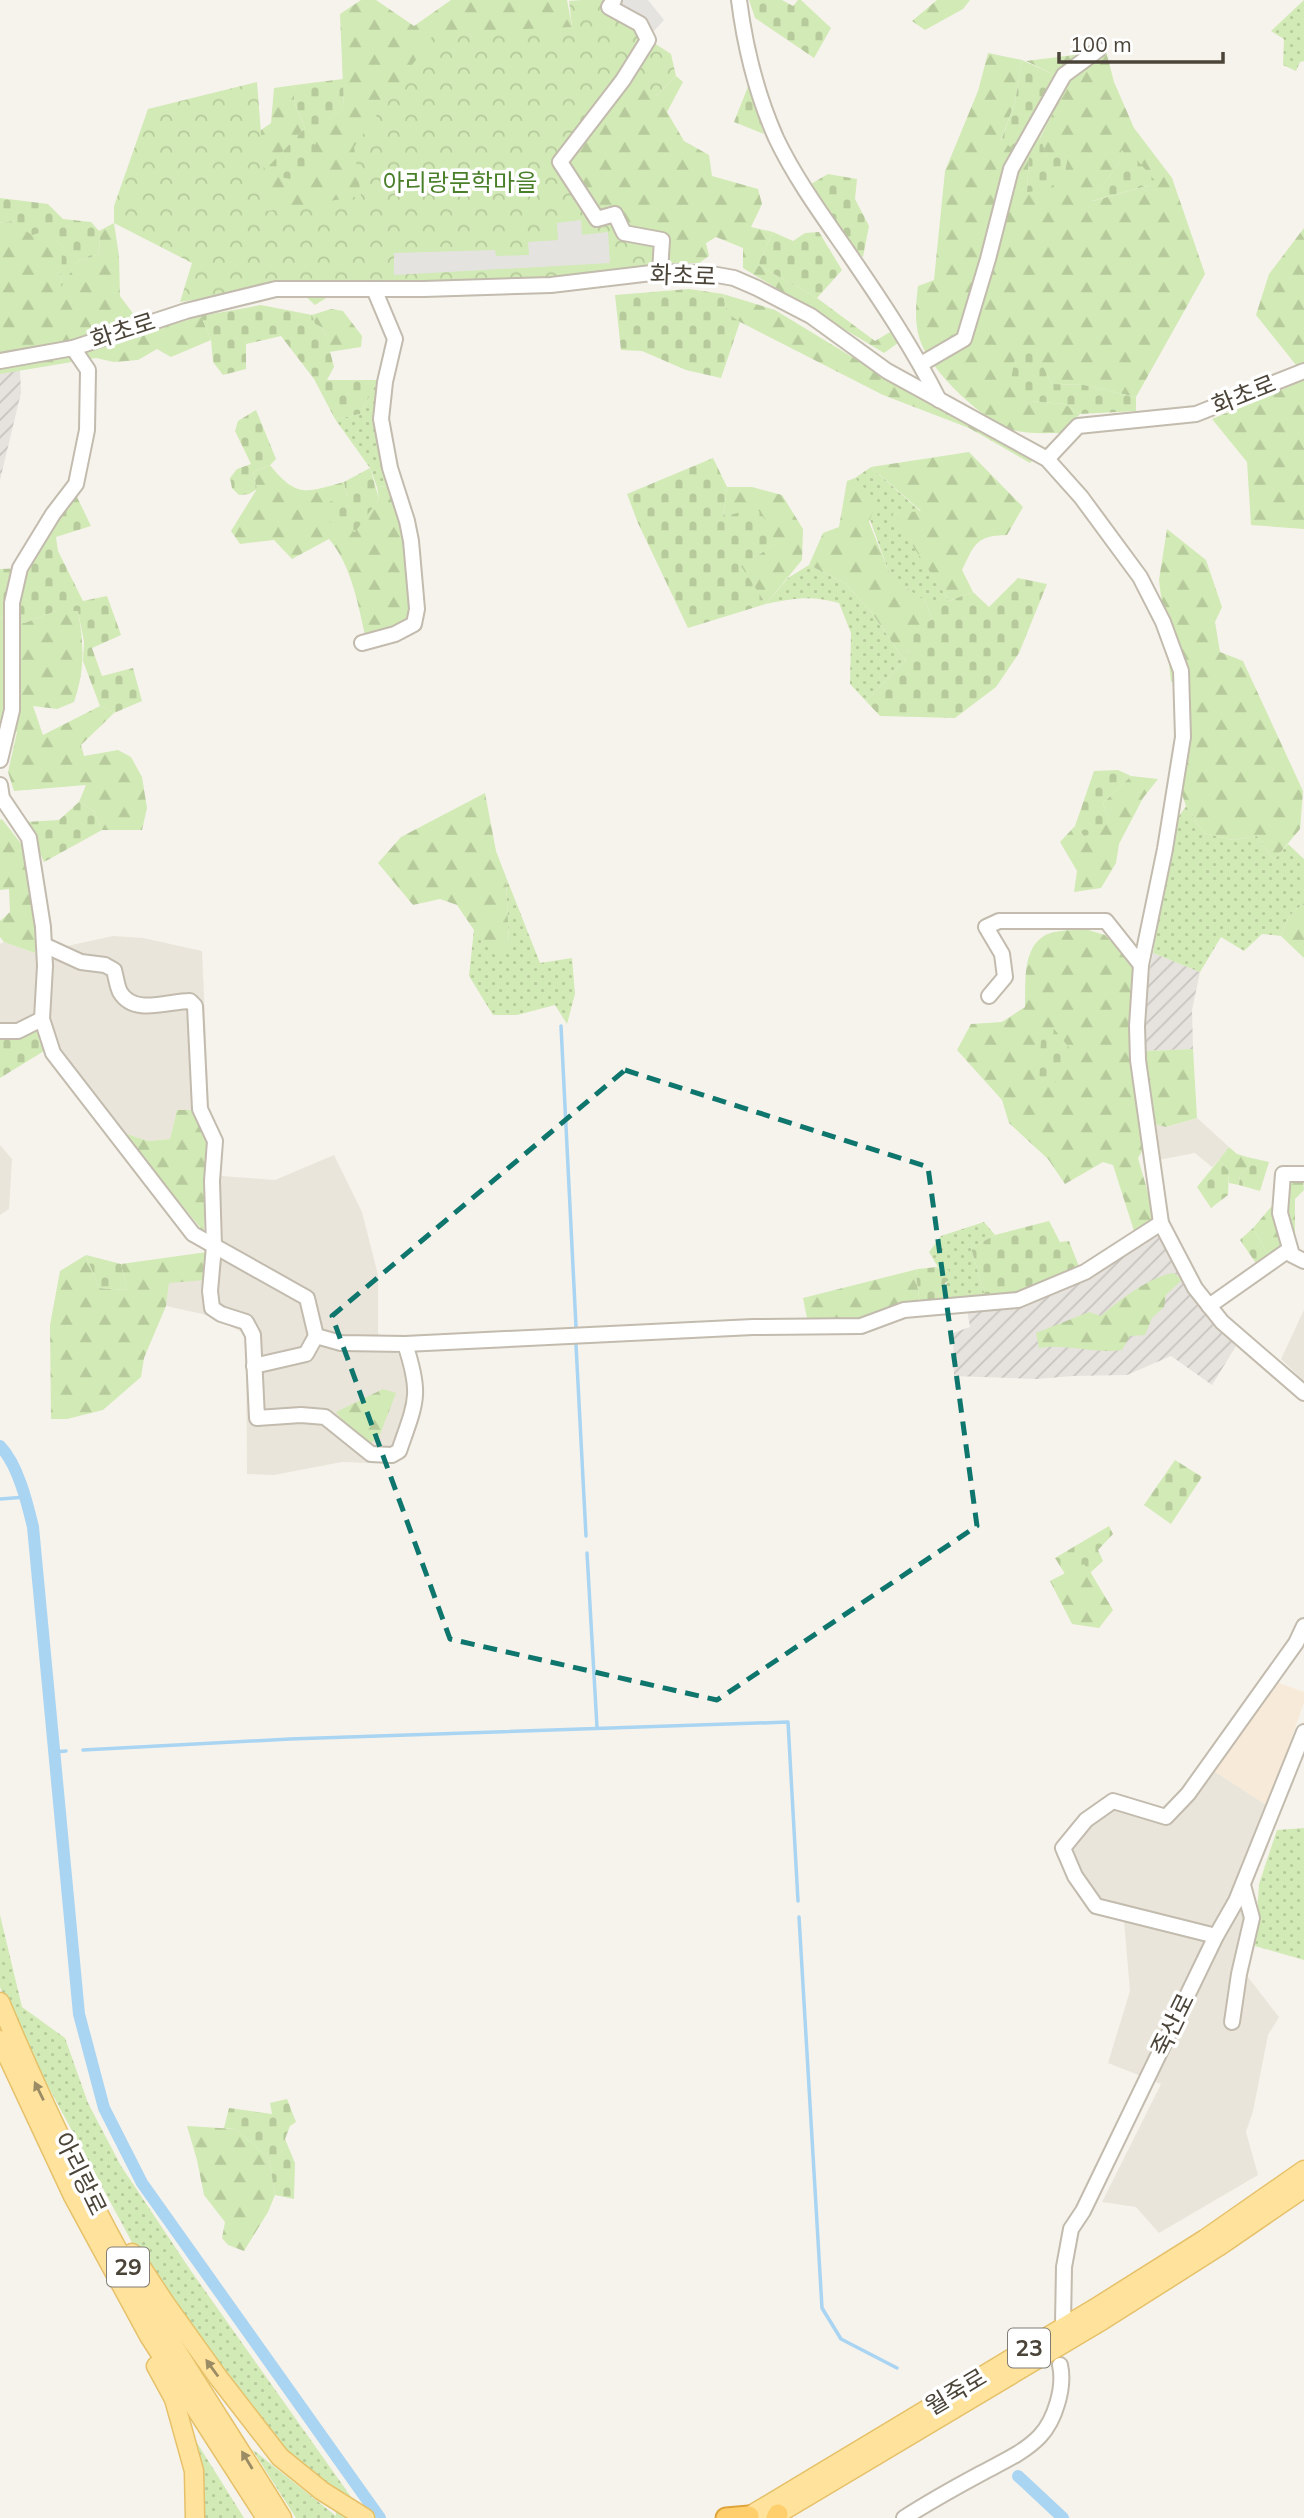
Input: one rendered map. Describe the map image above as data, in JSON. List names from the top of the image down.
{
  "streets": {
    "highway": ["23"],
    "main road": ["아리랑로", "29", "월죽로"],
    "street": ["화초로", "죽산로"]
  },
  "crossings": [
    ["23", "월죽로"]
  ],
  "parks": ["아리랑문학마을"],
  "scale_bar": "100 m"
}
